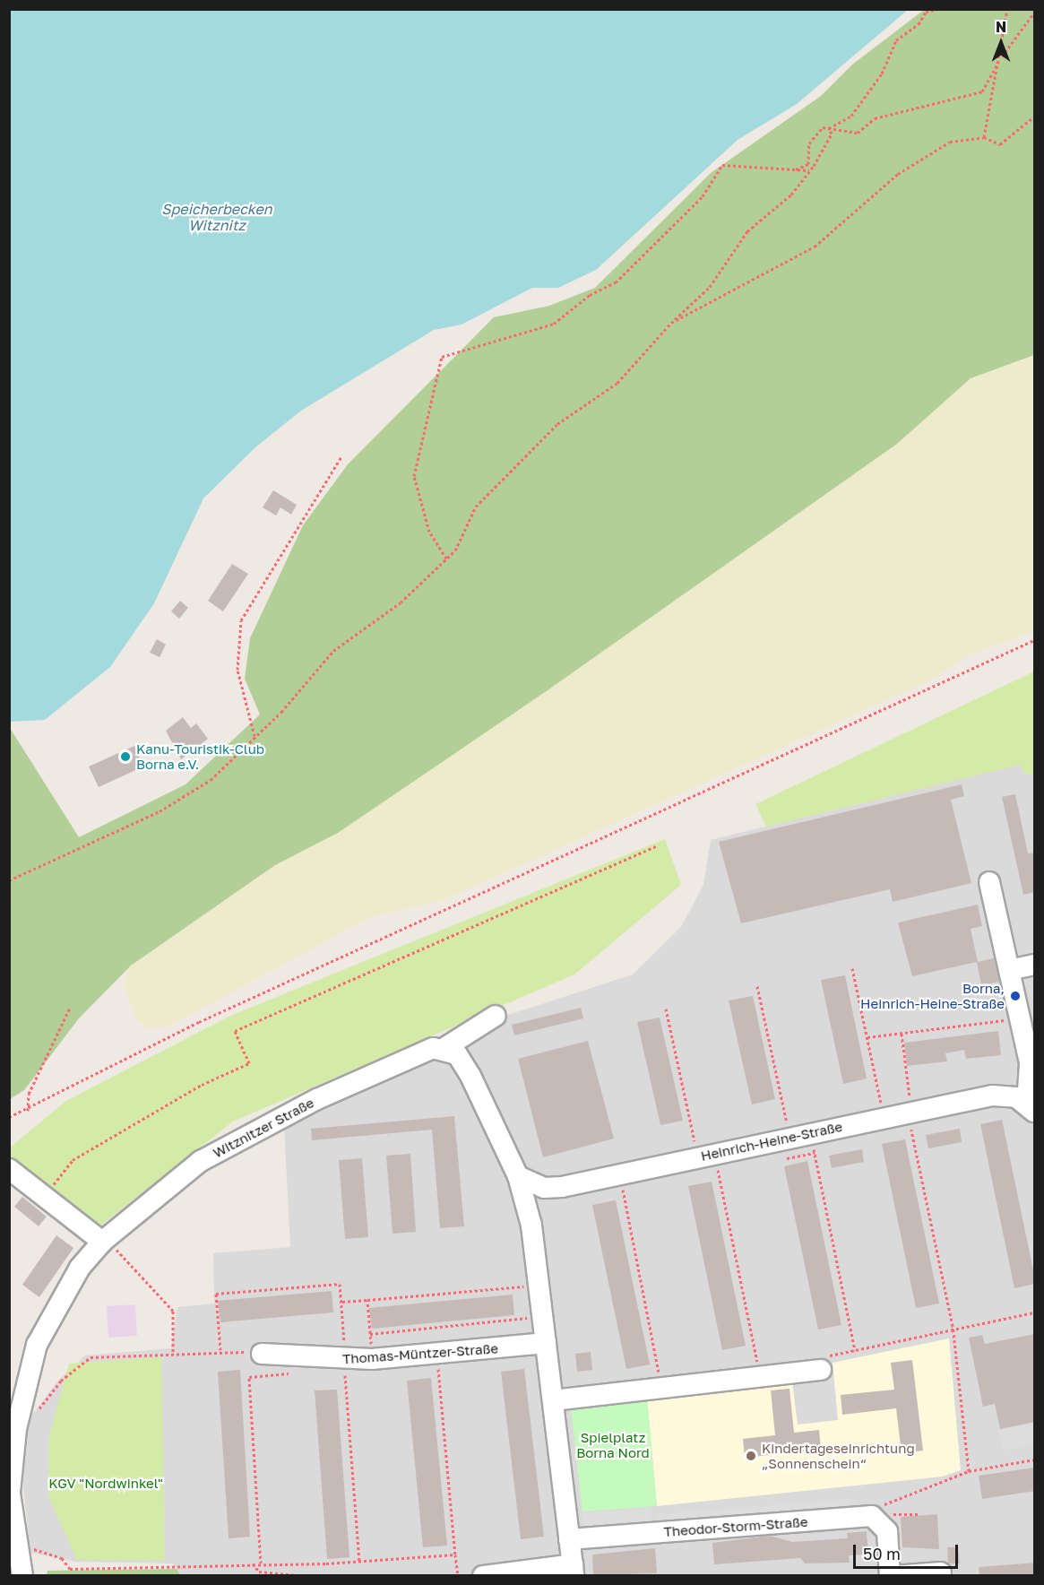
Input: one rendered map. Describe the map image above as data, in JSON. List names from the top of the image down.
{
  "streets": {
    "street": [
      "Witznitzer Straße",
      "Heinrich-Heine-Straße",
      "Thomas-Müntzer-Straße",
      "Theodor-Storm-Straße"
    ]
  },
  "water": ["Speicherbecken Witznitz"],
  "parks": ["Spielplatz Borna Nord", "KGV \"Nordwinkel\""],
  "places": ["Kanu-Touristik-Club Borna e.V.", "Borna, Heinrich-Heine-Straße", "Kindertageseinrichtung „Sonnenschein“"],
  "scale_bar": "50 m",
  "north": "top"
}
